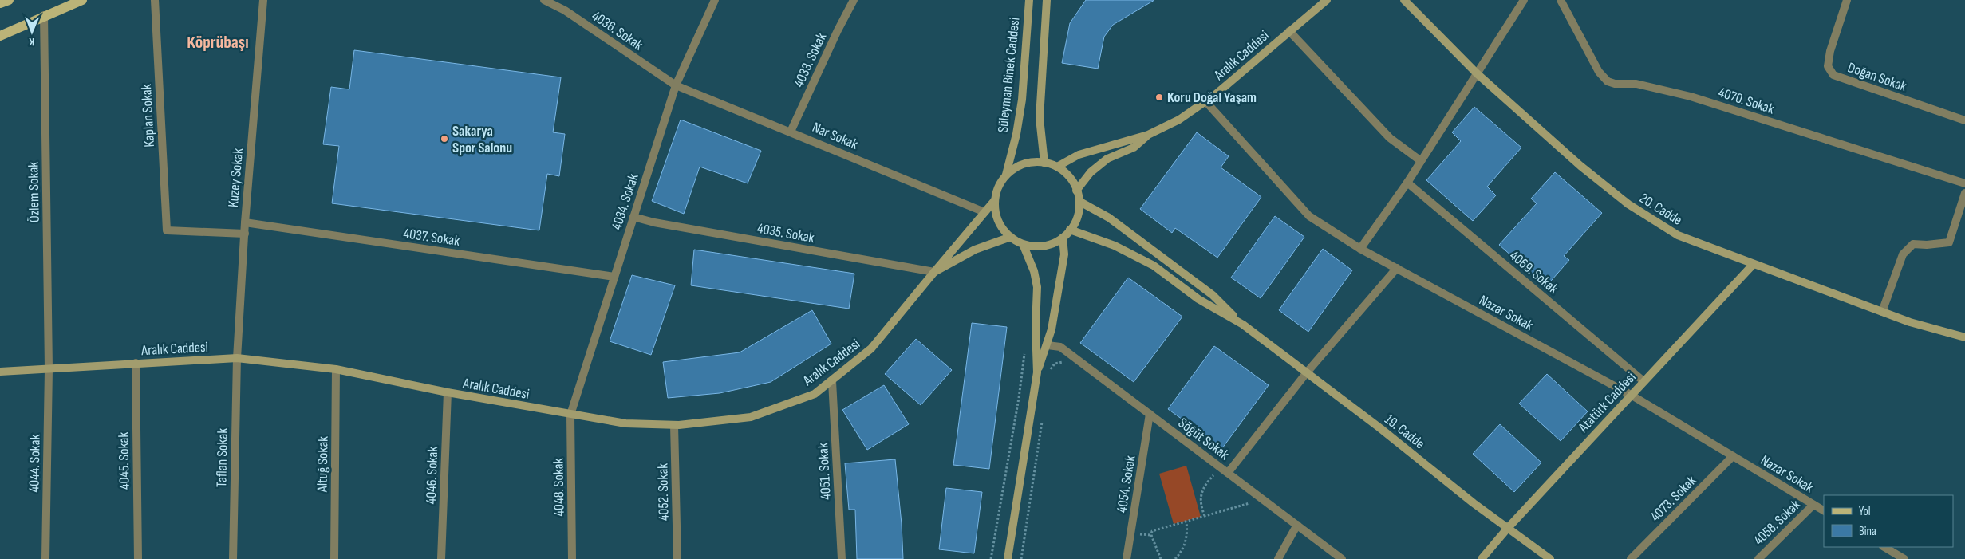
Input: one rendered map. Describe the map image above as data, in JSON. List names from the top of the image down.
{
  "streets": {
    "street": [
      "4036. Sokak",
      "Aralık Caddesi",
      "4033. Sokak",
      "Süleyman Binek Caddesi",
      "Doğan Sokak",
      "4070. Sokak",
      "Kaplan Sokak",
      "Nar Sokak",
      "Kuzey Sokak",
      "Özlem Sokak",
      "4034. Sokak",
      "20. Cadde",
      "4035. Sokak",
      "4037. Sokak",
      "4069. Sokak",
      "Nazar Sokak",
      "Atatürk Caddesi",
      "19. Cadde",
      "Söğüt Sokak",
      "Taflan Sokak",
      "4045. Sokak",
      "4044. Sokak",
      "Altuğ Sokak",
      "4051. Sokak",
      "4046. Sokak",
      "4054. Sokak",
      "4048. Sokak",
      "4052. Sokak",
      "4073. Sokak",
      "4058. Sokak"
    ]
  },
  "crossings": [
    ["4036. Sokak", "Nar Sokak"],
    ["4036. Sokak", "4034. Sokak"],
    ["Aralık Caddesi", "Süleyman Binek Caddesi"],
    ["Aralık Caddesi", "Nar Sokak"],
    ["Aralık Caddesi", "Kuzey Sokak"],
    ["Aralık Caddesi", "Özlem Sokak"],
    ["Aralık Caddesi", "4034. Sokak"],
    ["Aralık Caddesi", "4035. Sokak"],
    ["Aralık Caddesi", "Nazar Sokak"],
    ["Aralık Caddesi", "Taflan Sokak"],
    ["Aralık Caddesi", "4045. Sokak"],
    ["Aralık Caddesi", "4044. Sokak"],
    ["Aralık Caddesi", "Altuğ Sokak"],
    ["Aralık Caddesi", "4051. Sokak"],
    ["Aralık Caddesi", "4046. Sokak"],
    ["Aralık Caddesi", "4048. Sokak"],
    ["Aralık Caddesi", "4052. Sokak"],
    ["4033. Sokak", "Nar Sokak"],
    ["Kaplan Sokak", "Kuzey Sokak"],
    ["Nar Sokak", "4034. Sokak"],
    ["Kuzey Sokak", "4037. Sokak"],
    ["Kuzey Sokak", "Taflan Sokak"],
    ["Özlem Sokak", "4044. Sokak"],
    ["4034. Sokak", "4035. Sokak"],
    ["4034. Sokak", "4037. Sokak"],
    ["4034. Sokak", "4048. Sokak"],
    ["20. Cadde", "Atatürk Caddesi"],
    ["4069. Sokak", "Atatürk Caddesi"],
    ["Nazar Sokak", "Atatürk Caddesi"],
    ["Nazar Sokak", "4073. Sokak"],
    ["Nazar Sokak", "4058. Sokak"],
    ["Atatürk Caddesi", "19. Cadde"],
    ["Söğüt Sokak", "4054. Sokak"]
  ],
  "districts": ["Köprübaşı"],
  "places": ["Koru Doğal Yaşam", "Sakarya Spor Salonu"],
  "legend": ["Yol", "Bina"],
  "north": "bottom"
}
